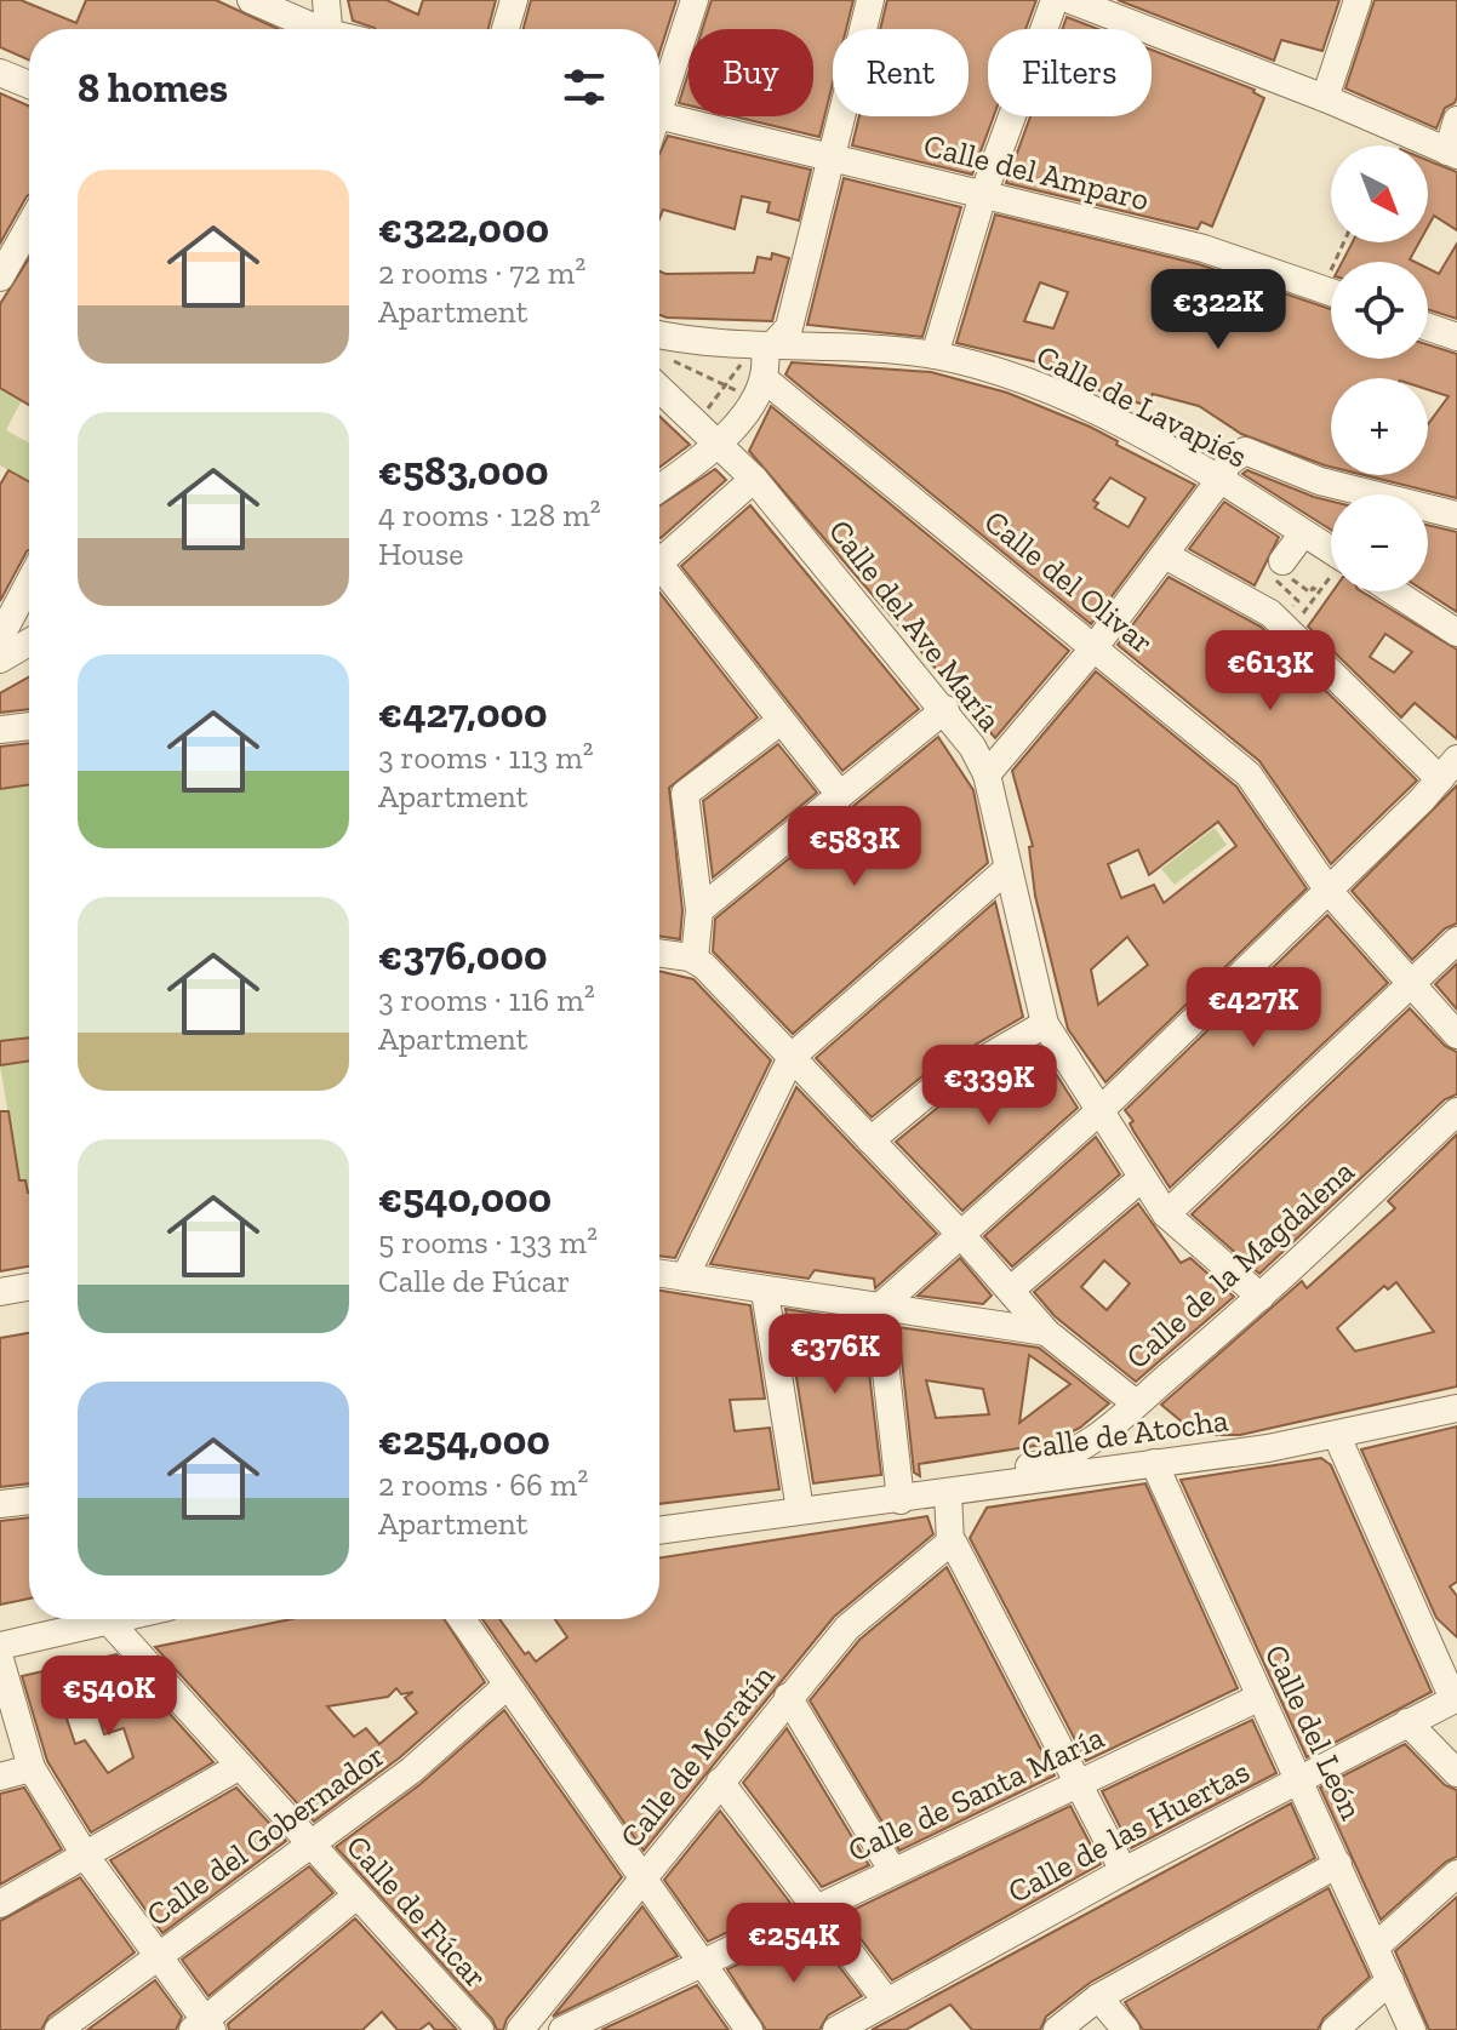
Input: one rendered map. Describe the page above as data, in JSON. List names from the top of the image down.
{
  "streets": {
    "street": [
      "Calle del Amparo",
      "Calle de Lavapiés",
      "Calle del Olivar",
      "Calle del Ave María",
      "Calle de la Magdalena",
      "Calle de Atocha",
      "Calle del León",
      "Calle de Moratín",
      "Calle de Santa María",
      "Calle de las Huertas",
      "Calle del Gobernador",
      "Calle de Fúcar"
    ]
  },
  "crossings": [
    ["Calle del Ave María", "Calle de la Magdalena"],
    ["Calle de la Magdalena", "Calle de Atocha"],
    ["Calle de Atocha", "Calle del León"],
    ["Calle del León", "Calle de Santa María"],
    ["Calle del León", "Calle de las Huertas"],
    ["Calle del Gobernador", "Calle de Fúcar"]
  ],
  "north": "bottom right",
  "page": {
    "chip": ["Buy", "Rent", "Filters"],
    "heading": "8 homes",
    "map_buttons": ["+", "−"],
    "list": [
      {
        "name": "€322,000",
        "note": "2 rooms · 72 m² · Apartment"
      },
      {
        "name": "€583,000",
        "note": "4 rooms · 128 m² · House"
      },
      {
        "name": "€427,000",
        "note": "3 rooms · 113 m² · Apartment"
      },
      {
        "name": "€376,000",
        "note": "3 rooms · 116 m² · Apartment"
      },
      {
        "name": "€540,000",
        "note": "5 rooms · 133 m² · Calle de Fúcar"
      },
      {
        "name": "€254,000",
        "note": "2 rooms · 66 m² · Apartment"
      }
    ],
    "price": [
      "€322K",
      "€613K",
      "€583K",
      "€427K",
      "€339K",
      "€376K",
      "€540K",
      "€254K"
    ]
  }
}
